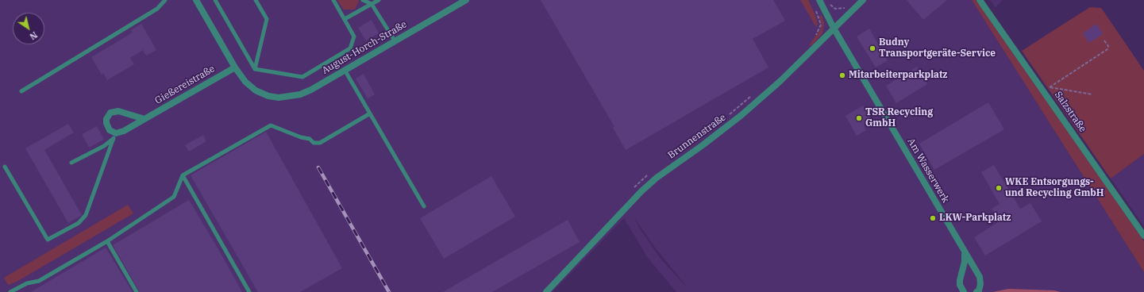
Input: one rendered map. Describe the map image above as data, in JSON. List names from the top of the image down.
{
  "streets": {
    "street": [
      "August-Horch-Straße",
      "Gießereistraße",
      "Salzstraße",
      "Brunnenstraße",
      "Am Wasserwerk"
    ]
  },
  "crossings": [
    ["August-Horch-Straße", "Gießereistraße"],
    ["Brunnenstraße", "Am Wasserwerk"]
  ],
  "places": [
    "Budny Transportgeräte-Service",
    "Mitarbeiterparkplatz",
    "TSR Recycling GmbH",
    "WKE Entsorgungs- und Recycling GmbH",
    "LKW-Parkplatz"
  ],
  "north": "bottom right"
}
